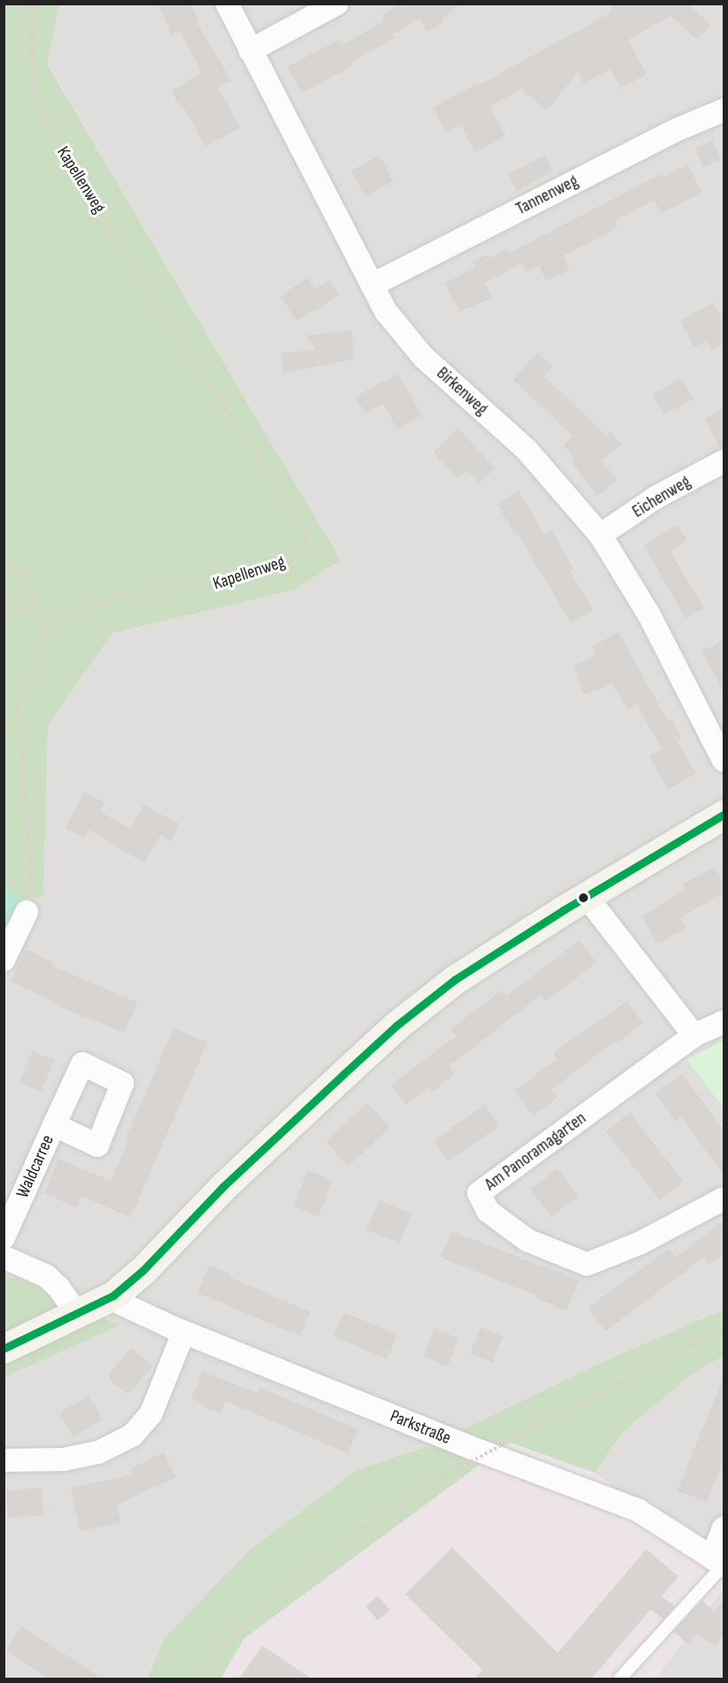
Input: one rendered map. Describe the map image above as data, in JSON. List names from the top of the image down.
{
  "streets": {
    "street": [
      "Tannenweg",
      "Birkenweg",
      "Eichenweg",
      "Am Panoramagarten",
      "Waldcarree",
      "Parkstraße"
    ],
    "path": ["Kapellenweg"]
  },
  "crossings": [
    ["Tannenweg", "Birkenweg"],
    ["Birkenweg", "Eichenweg"]
  ]
}
